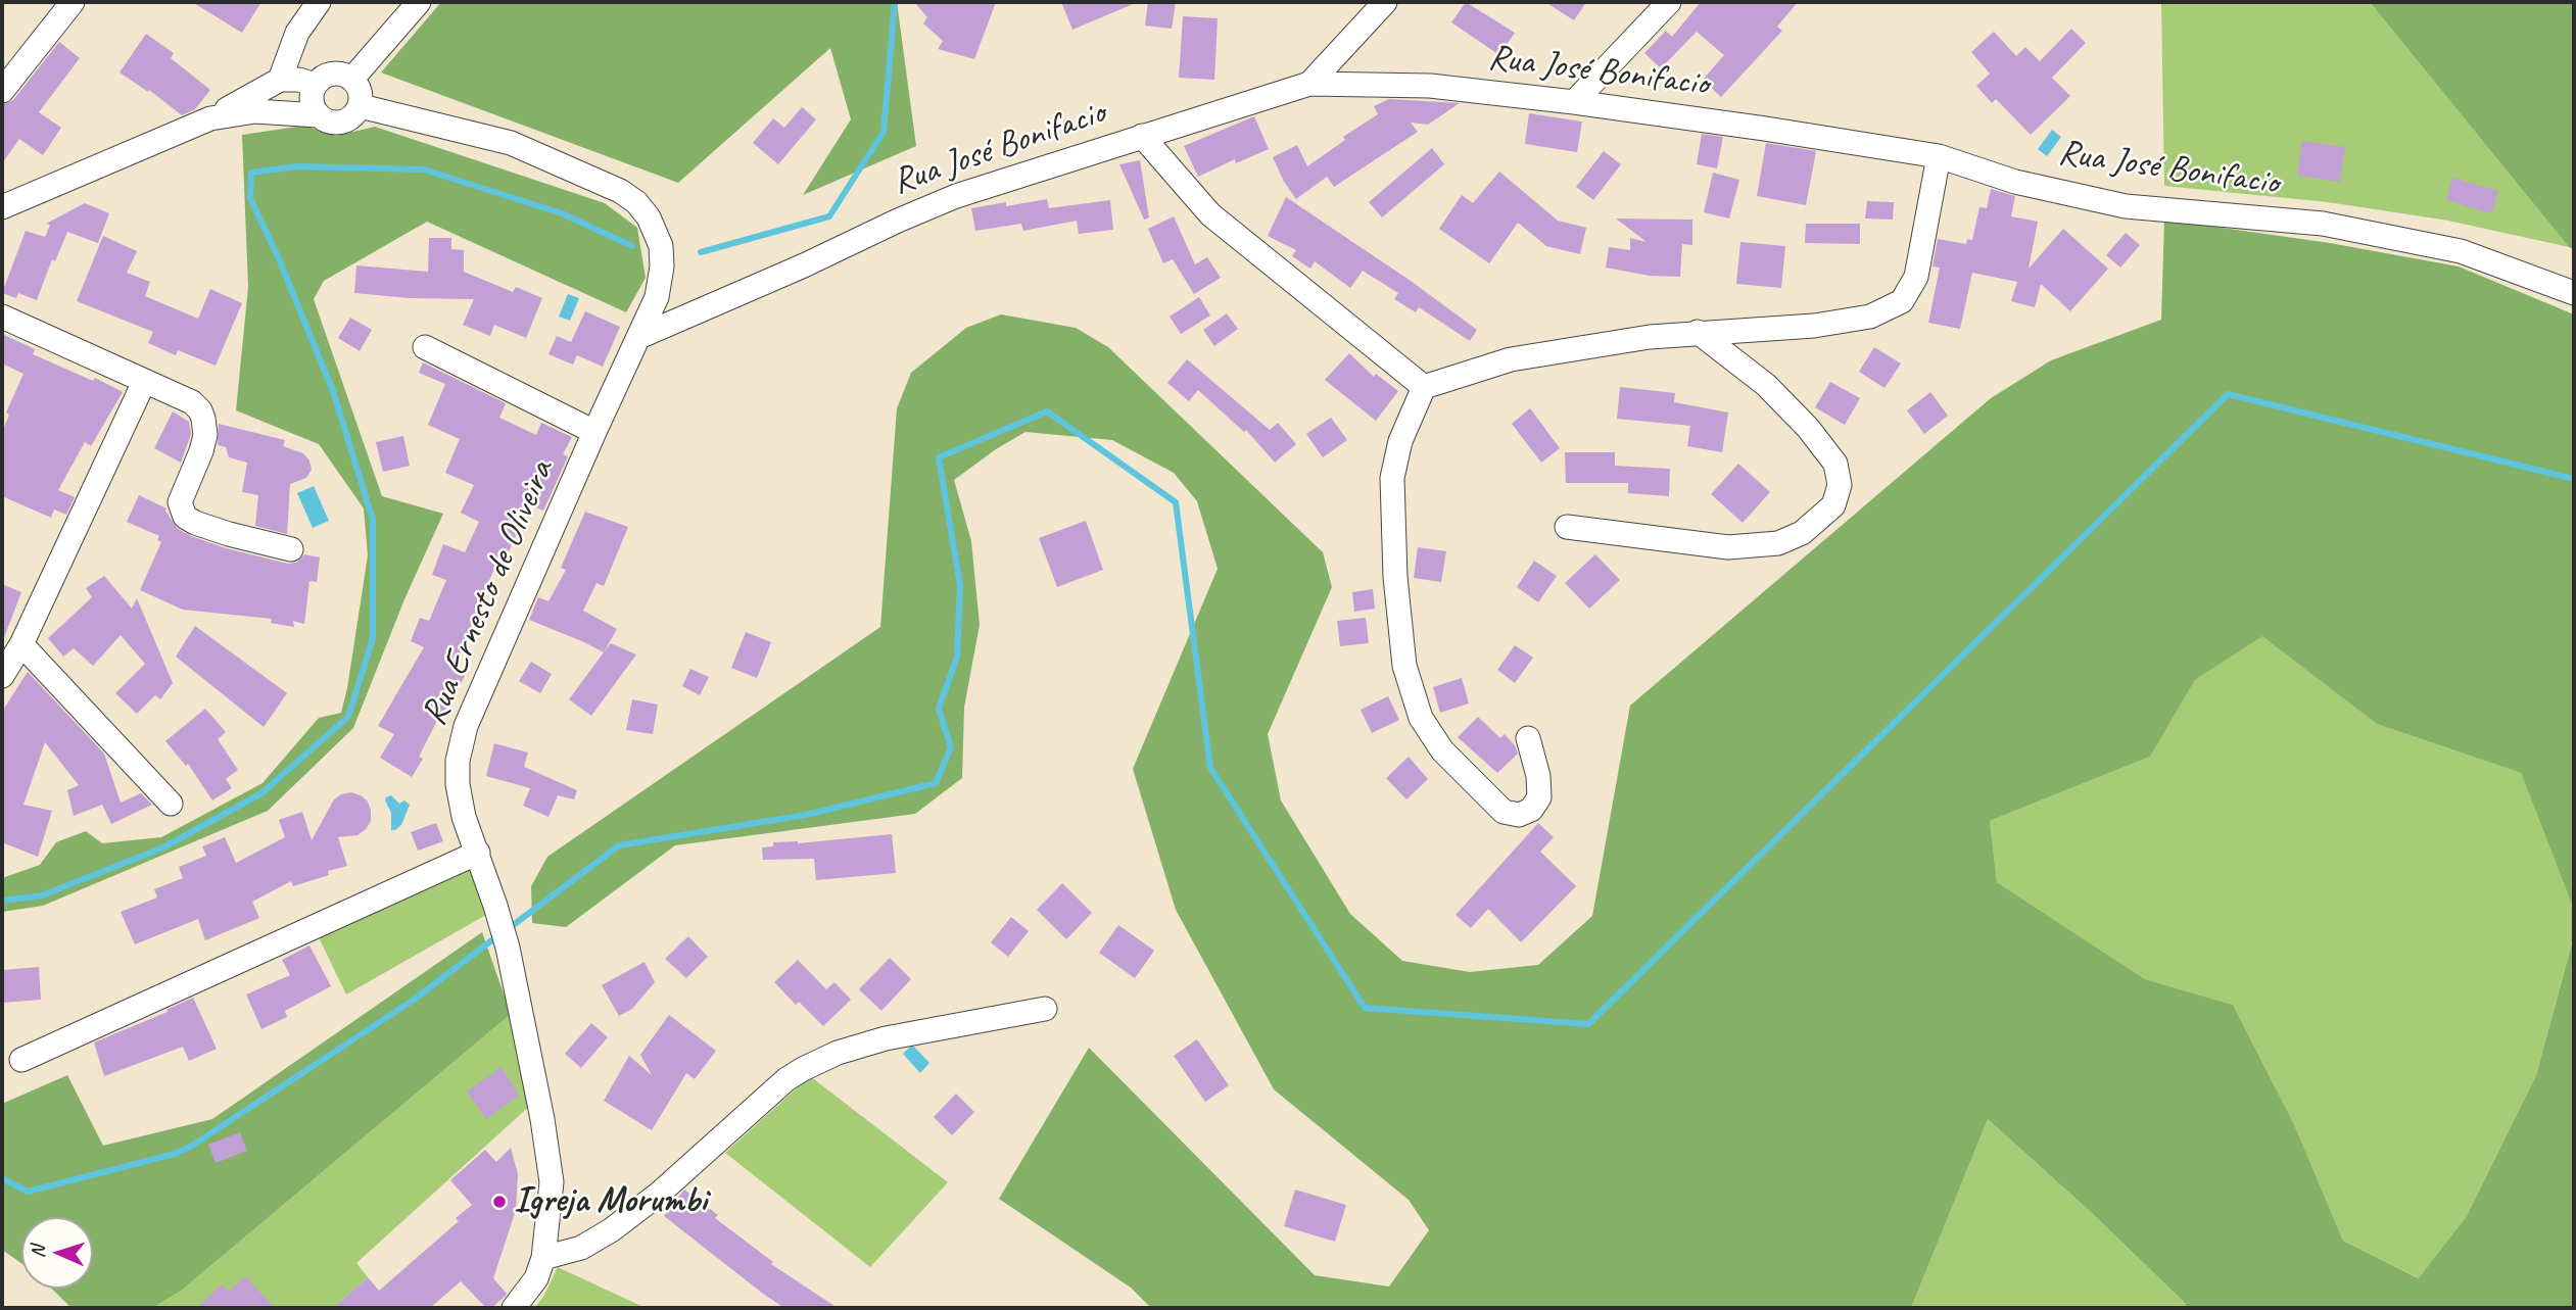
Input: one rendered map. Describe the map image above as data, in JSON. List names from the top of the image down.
{
  "streets": {
    "street": ["Rua José Bonifacio", "Rua Ernesto de Oliveira"]
  },
  "crossings": [
    ["Rua José Bonifacio", "Rua Ernesto de Oliveira"]
  ],
  "places": ["Igreja Morumbi"],
  "north": "left"
}
